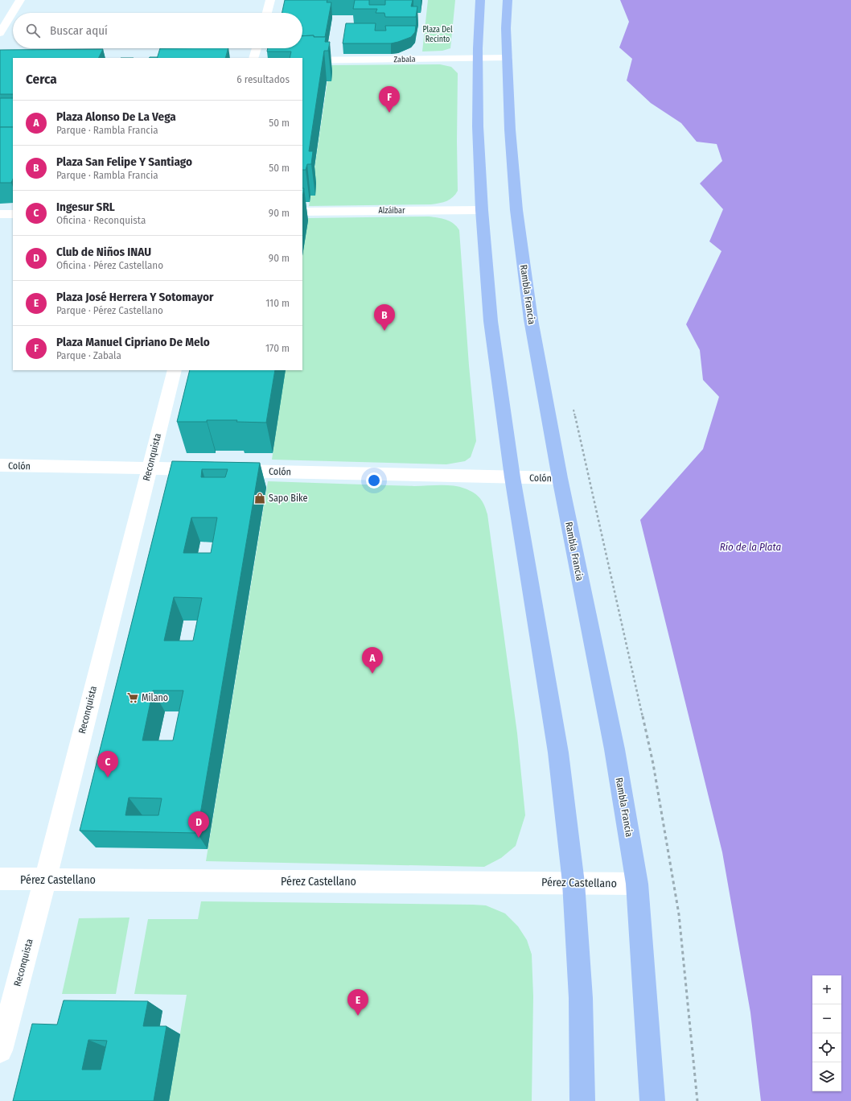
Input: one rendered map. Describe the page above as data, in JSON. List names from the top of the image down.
{
  "streets": {
    "main road": ["Rambla Francia"],
    "street": [
      "Zabala",
      "Alzáibar",
      "Reconquista",
      "Colón",
      "Pérez Castellano"
    ]
  },
  "crossings": [
    ["Zabala", "Rambla Francia"],
    ["Rambla Francia", "Colón"],
    ["Rambla Francia", "Pérez Castellano"],
    ["Reconquista", "Colón"],
    ["Reconquista", "Pérez Castellano"]
  ],
  "water": ["Río de la Plata"],
  "parks": ["Plaza Del Recinto"],
  "places": {
    "shop": ["Sapo Bike"],
    "supermarket": ["Milano"]
  },
  "page": {
    "search": "Buscar aquí",
    "heading": ["Cerca", "6 resultados"],
    "pins": [
      "F",
      "B",
      "A",
      "C",
      "D",
      "E"
    ],
    "list": [
      {
        "mark": "A",
        "name": "Plaza Alonso De La Vega",
        "note": "Parque · Rambla Francia",
        "value": "50 m"
      },
      {
        "mark": "B",
        "name": "Plaza San Felipe Y Santiago",
        "note": "Parque · Rambla Francia",
        "value": "50 m"
      },
      {
        "mark": "C",
        "name": "Ingesur SRL",
        "note": "Oficina · Reconquista",
        "value": "90 m"
      },
      {
        "mark": "D",
        "name": "Club de Niños INAU",
        "note": "Oficina · Pérez Castellano",
        "value": "90 m"
      },
      {
        "mark": "E",
        "name": "Plaza José Herrera Y Sotomayor",
        "note": "Parque · Pérez Castellano",
        "value": "110 m"
      },
      {
        "mark": "F",
        "name": "Plaza Manuel Cipriano De Melo",
        "note": "Parque · Zabala",
        "value": "170 m"
      }
    ],
    "map_buttons": ["+", "−"]
  }
}
